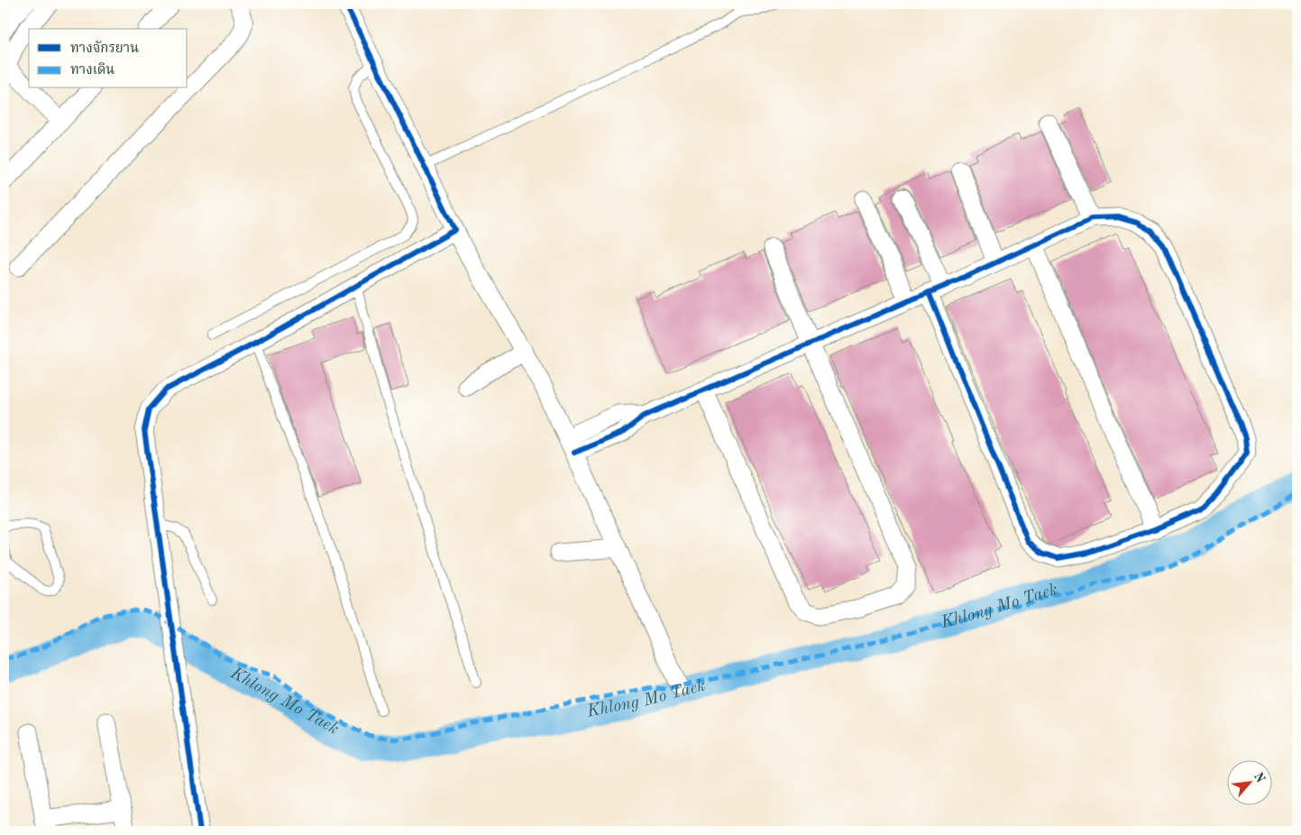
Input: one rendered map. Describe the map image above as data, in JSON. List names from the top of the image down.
{
  "water": ["Khlong Mo Taek"],
  "legend": ["ทางจักรยาน", "ทางเดิน"],
  "north": "top right"
}
